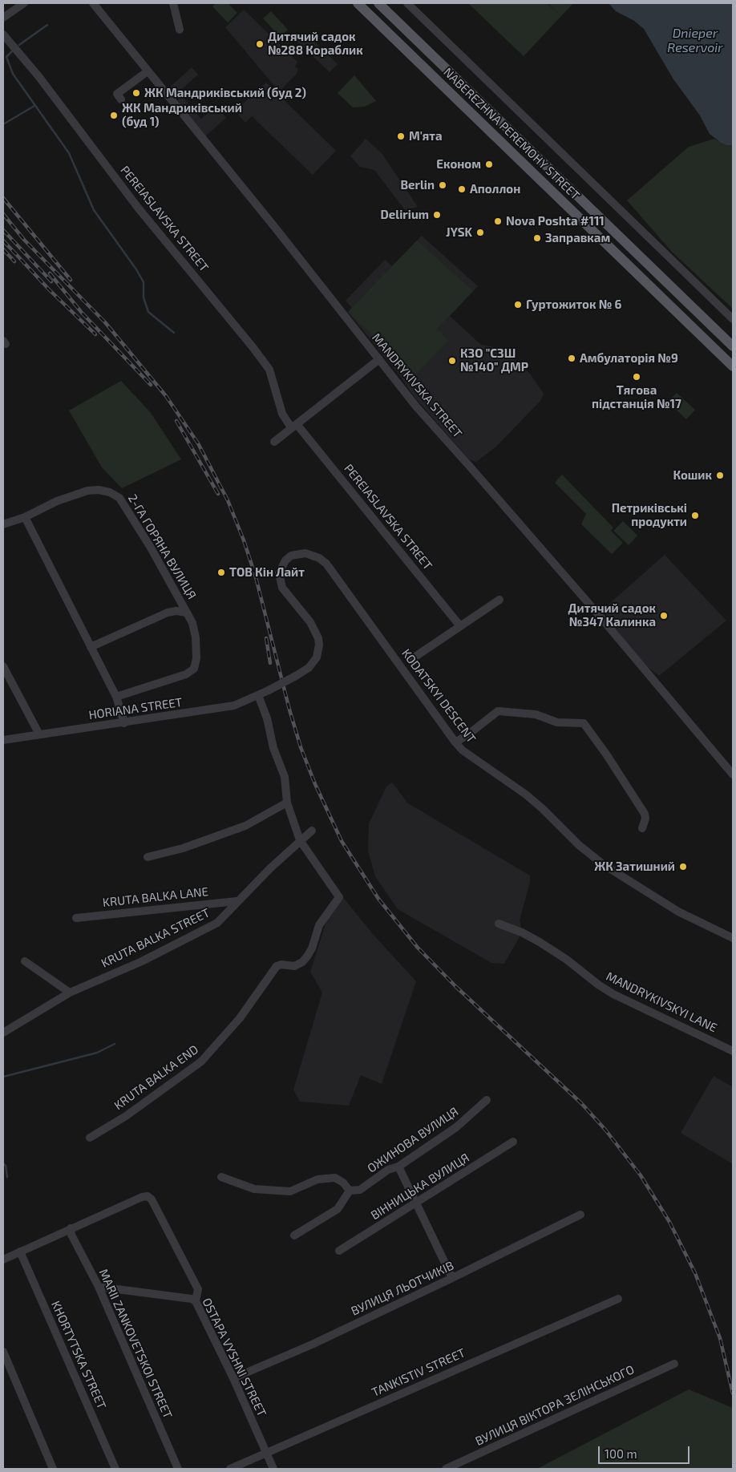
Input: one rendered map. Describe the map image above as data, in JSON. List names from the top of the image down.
{
  "streets": {
    "main road": ["NABEREZHNA PEREMOHY STREET"],
    "street": [
      "PEREIASLAVSKA STREET",
      "MANDRYKIVSKA STREET",
      "2-ГА ГОРЯНА ВУЛИЦЯ",
      "KODATSKYI DESCENT",
      "HORIANA STREET",
      "KRUTA BALKA LANE",
      "KRUTA BALKA STREET",
      "MANDRYKIVSKYI LANE",
      "KRUTA BALKA END",
      "ОЖИНОВА ВУЛИЦЯ",
      "ВІННИЦЬКА ВУЛИЦЯ",
      "ВУЛИЦЯ ЛЬОТЧИКІВ",
      "MARII ZANKOVETSKOI STREET",
      "KHORTYTSKA STREET",
      "OSTAPA VYSHNI STREET",
      "TANKISTIV STREET",
      "ВУЛИЦЯ ВІКТОРА ЗЕЛІНСЬКОГО"
    ]
  },
  "crossings": [
    ["KODATSKYI DESCENT", "HORIANA STREET"],
    ["KRUTA BALKA LANE", "KRUTA BALKA STREET"],
    ["KRUTA BALKA STREET", "KRUTA BALKA END"],
    ["ВУЛИЦЯ ЛЬОТЧИКІВ", "OSTAPA VYSHNI STREET"],
    ["MARII ZANKOVETSKOI STREET", "OSTAPA VYSHNI STREET"],
    ["OSTAPA VYSHNI STREET", "TANKISTIV STREET"]
  ],
  "water": ["Dnieper Reservoir"],
  "places": [
    "Дитячий садок №288 Кораблик",
    "ЖК Мандриківський (буд 2)",
    "ЖК Мандриківський (буд 1)",
    "М'ята",
    "Економ",
    "Berlin",
    "Аполлон",
    "Delirium",
    "Nova Poshta #111",
    "JYSK",
    "Заправкам",
    "Гуртожиток № 6",
    "Амбулаторія №9",
    "КЗО \"СЗШ №140\" ДМР",
    "Тягова пiдстанцiя №17",
    "Кошик",
    "Петриківські продукти",
    "ТОВ Кін Лайт",
    "Дитячий садок №347 Калинка",
    "ЖК Затишний"
  ],
  "scale_bar": "100 m"
}
